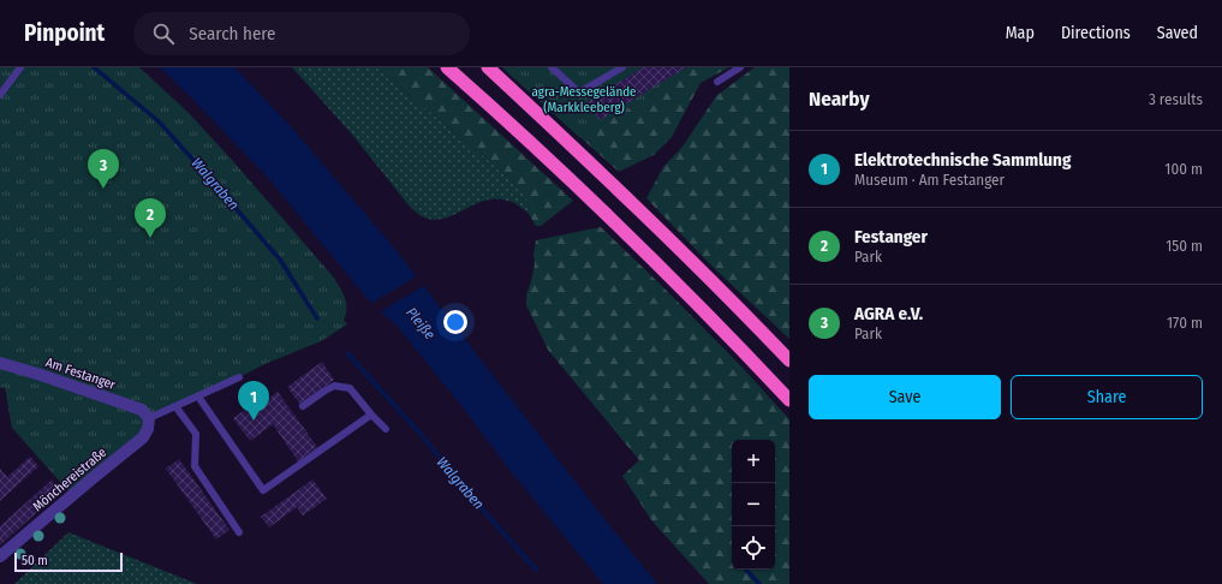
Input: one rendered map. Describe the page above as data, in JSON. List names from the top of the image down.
{
  "streets": {
    "street": ["Am Festanger", "Mönchereistraße"]
  },
  "crossings": [
    ["Am Festanger", "Mönchereistraße"]
  ],
  "water": ["Walgraben", "Pleiße"],
  "parks": ["agra-Messegelände (Markkleeberg)"],
  "scale_bar": "50 m",
  "page": {
    "header": "Pinpoint",
    "search": "Search here",
    "nav": ["Map", "Directions", "Saved"],
    "heading": ["Nearby", "3 results"],
    "list": [
      {
        "mark": "1",
        "name": "Elektrotechnische Sammlung",
        "note": "Museum · Am Festanger",
        "value": "100 m"
      },
      {
        "mark": "2",
        "name": "Festanger",
        "note": "Park",
        "value": "150 m"
      },
      {
        "mark": "3",
        "name": "AGRA e.V.",
        "note": "Park",
        "value": "170 m"
      }
    ],
    "pins": ["3", "2", "1"],
    "buttons": ["Save", "Share"],
    "map_buttons": ["+", "−"],
    "scale": "50 m"
  }
}
